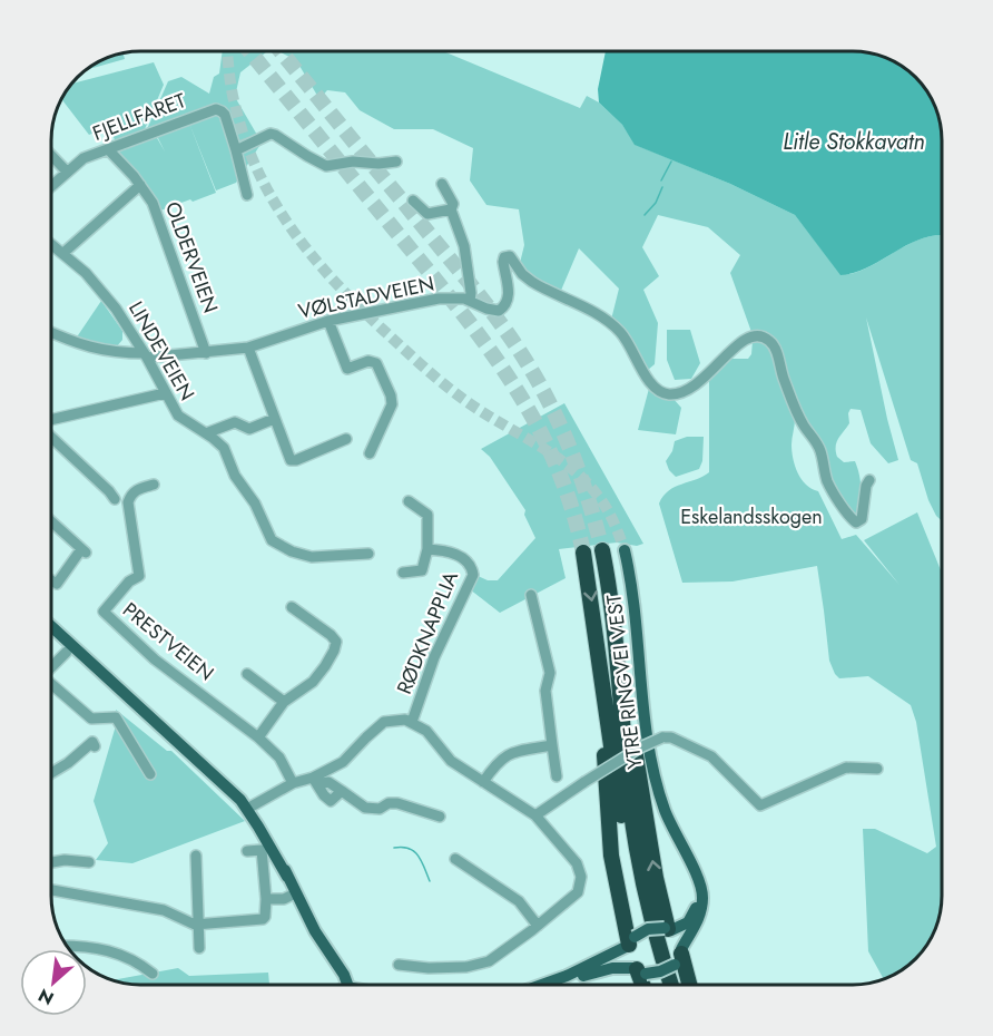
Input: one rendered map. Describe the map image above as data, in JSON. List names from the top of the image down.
{
  "streets": {
    "main road": ["YTRE RINGVEI VEST"],
    "street": [
      "FJELLFARET",
      "OLDERVEIEN",
      "VØLSTADVEIEN",
      "LINDEVEIEN",
      "RØDKNAPPLIA",
      "PRESTVEIEN"
    ]
  },
  "crossings": [
    ["FJELLFARET", "OLDERVEIEN"],
    ["OLDERVEIEN", "VØLSTADVEIEN"],
    ["VØLSTADVEIEN", "LINDEVEIEN"]
  ],
  "water": ["Litle Stokkavatn"],
  "parks": ["Eskelandsskogen"],
  "north": "bottom left"
}
